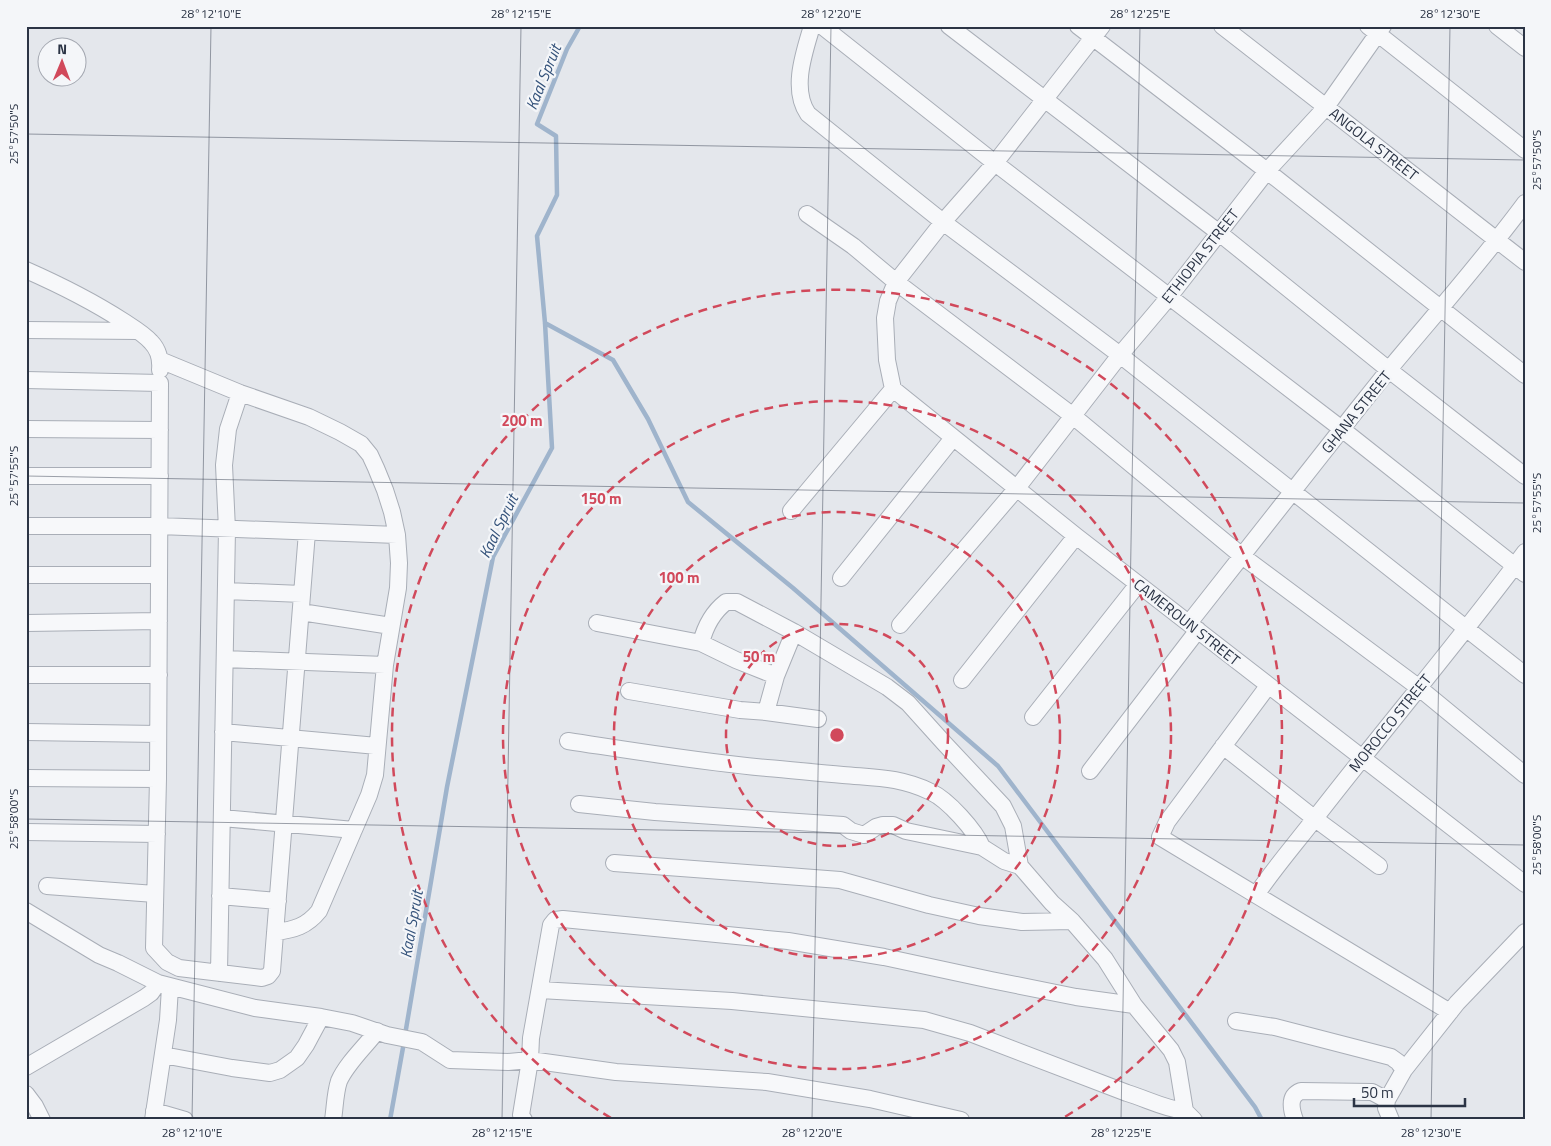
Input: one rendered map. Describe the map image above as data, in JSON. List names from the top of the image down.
{
  "streets": {
    "street": [
      "ANGOLA STREET",
      "ETHIOPIA STREET",
      "GHANA STREET",
      "CAMEROUN STREET",
      "MOROCCO STREET"
    ]
  },
  "crossings": [
    ["ANGOLA STREET", "ETHIOPIA STREET"],
    ["ANGOLA STREET", "GHANA STREET"],
    ["ETHIOPIA STREET", "CAMEROUN STREET"],
    ["GHANA STREET", "CAMEROUN STREET"],
    ["CAMEROUN STREET", "MOROCCO STREET"]
  ],
  "water": ["Kaal Spruit"],
  "scale_bar": "50 m",
  "north": "top",
  "coordinates": [
    "28°12'10\"E",
    "28°12'15\"E",
    "28°12'20\"E",
    "28°12'25\"E",
    "28°12'30\"E",
    "25°57'50\"S",
    "25°57'55\"S",
    "25°58'00\"S"
  ],
  "rings": [
    "200 m",
    "150 m",
    "100 m",
    "50 m"
  ]
}
